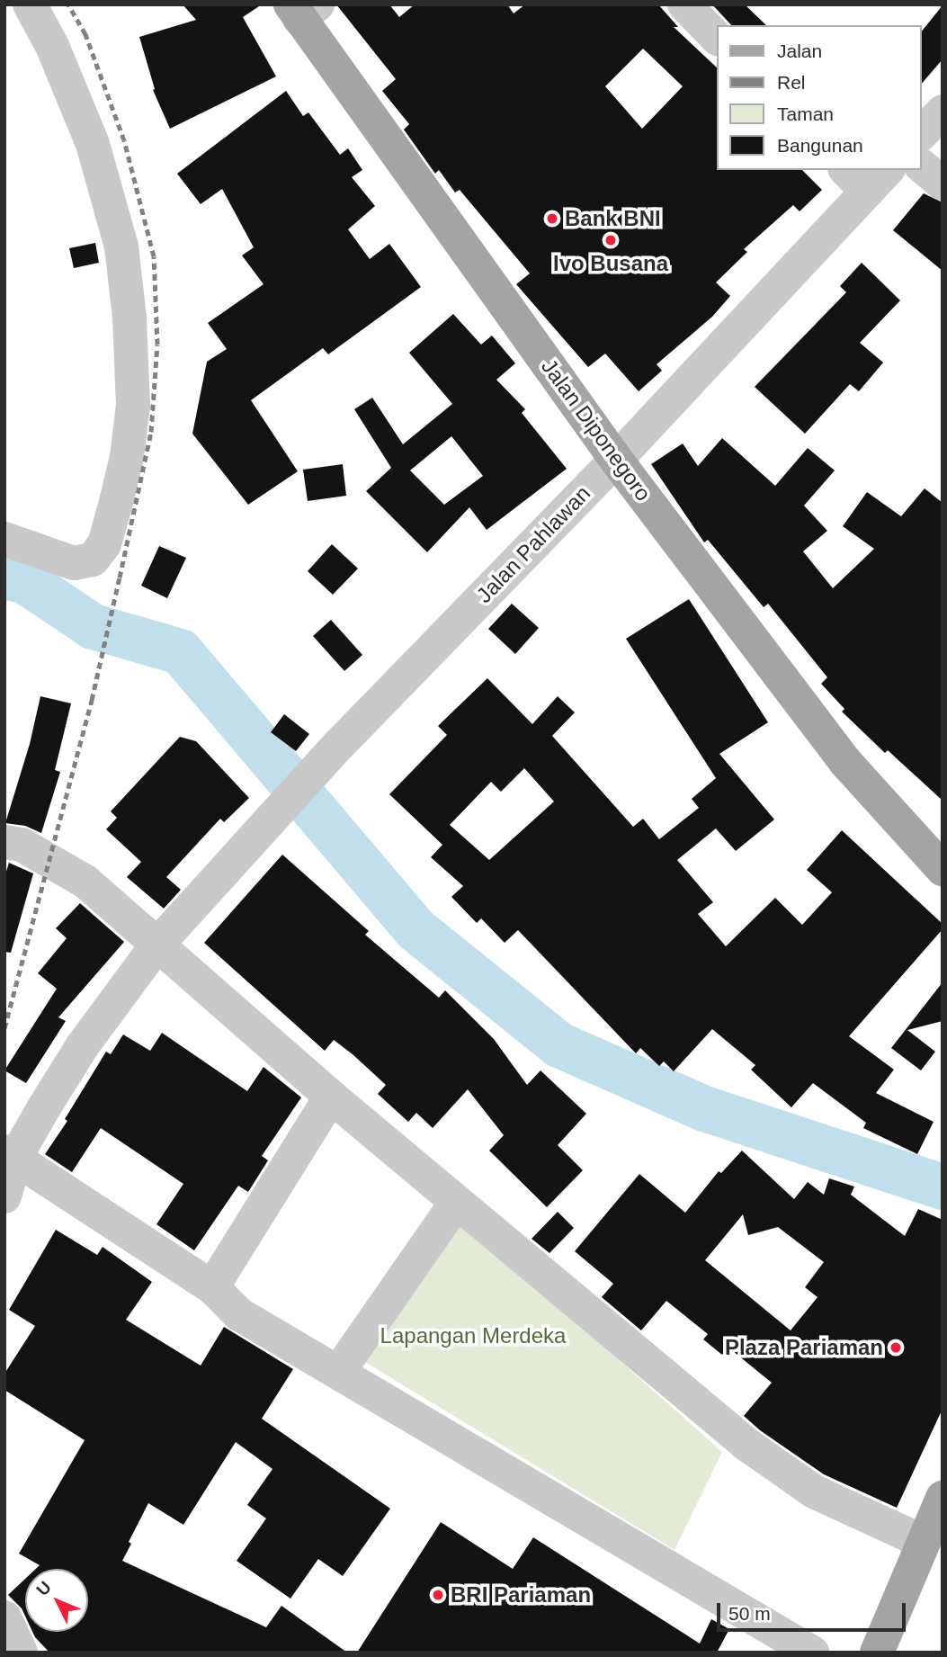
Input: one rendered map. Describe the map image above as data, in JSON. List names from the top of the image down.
{
  "streets": {
    "main road": ["Jalan Diponegoro"],
    "street": ["Jalan Pahlawan"]
  },
  "crossings": [
    ["Jalan Diponegoro", "Jalan Pahlawan"]
  ],
  "parks": ["Lapangan Merdeka"],
  "places": [
    "Bank BNI",
    "Ivo Busana",
    "Plaza Pariaman",
    "BRI Pariaman"
  ],
  "legend": [
    "Jalan",
    "Rel",
    "Taman",
    "Bangunan"
  ],
  "scale_bar": "50 m",
  "north": "top left"
}
